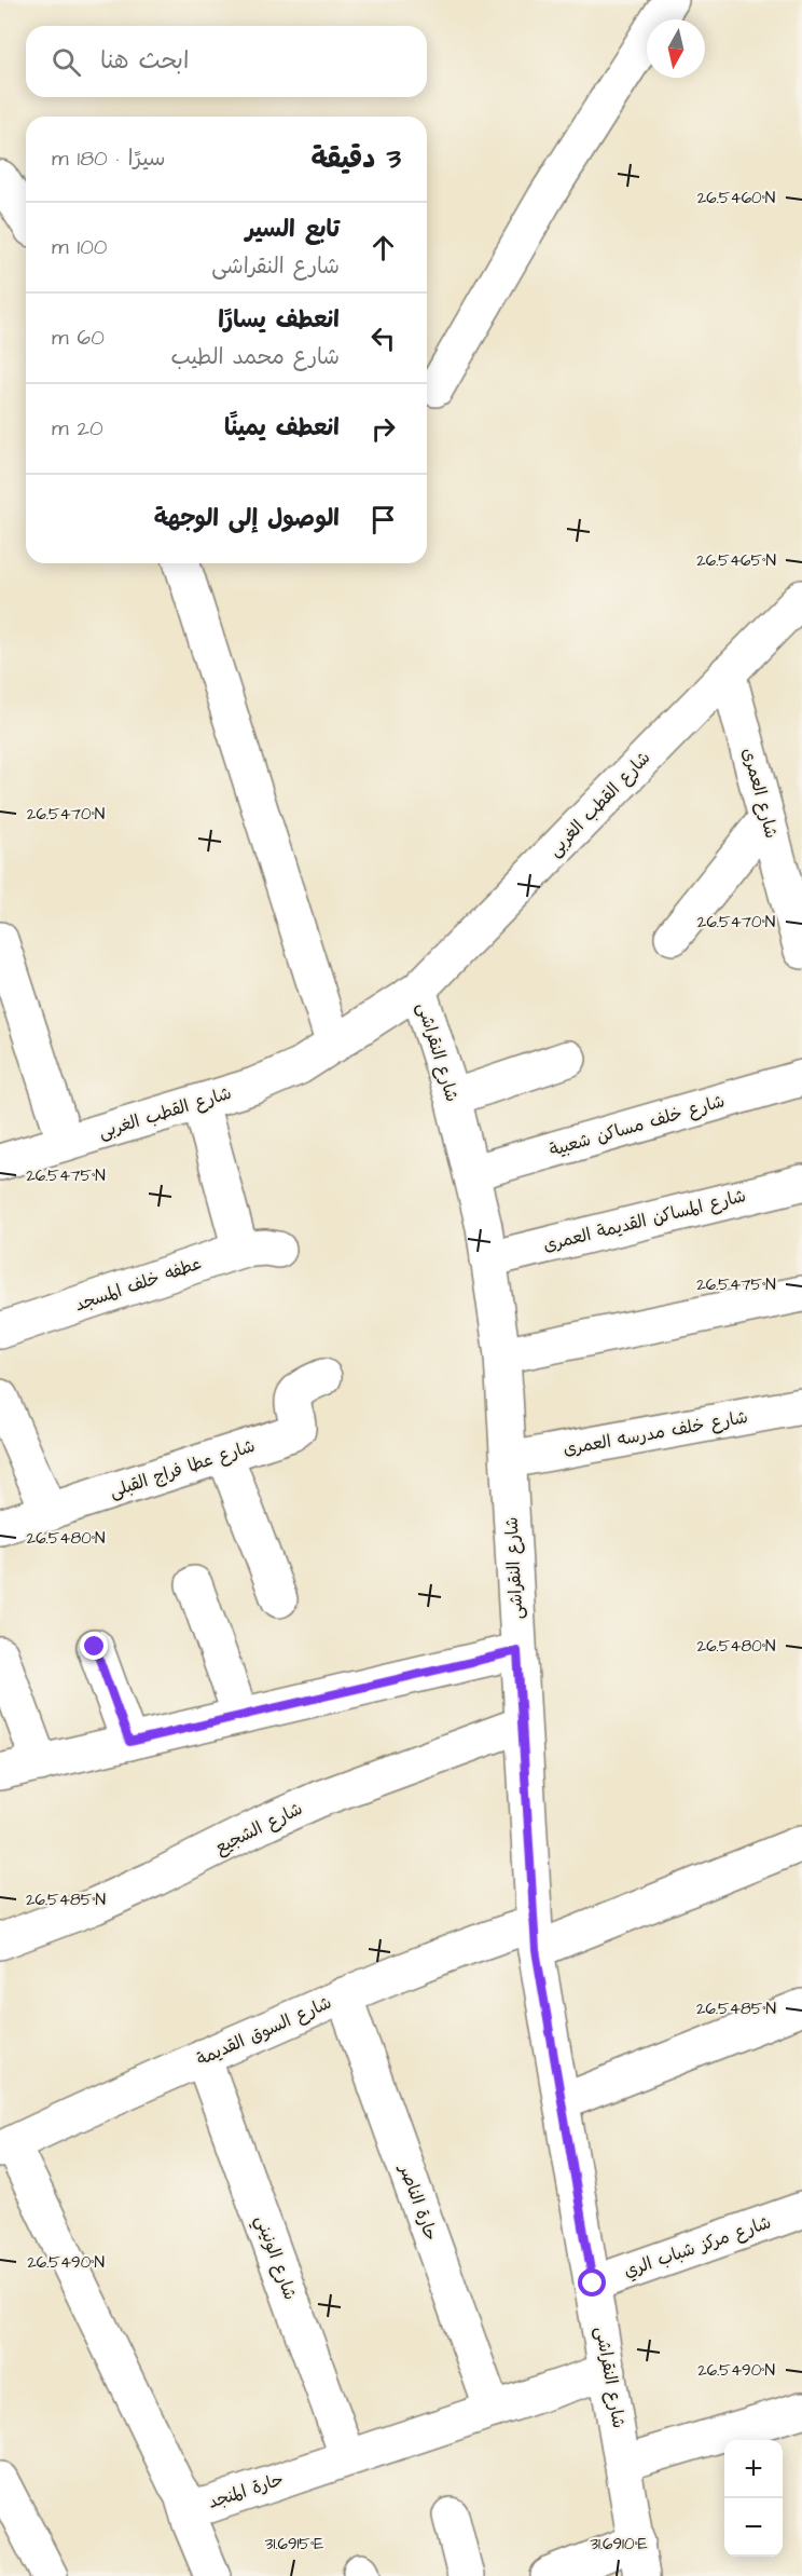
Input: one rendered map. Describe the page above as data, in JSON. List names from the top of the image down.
{
  "streets": {
    "street": [
      "شارع العمرى",
      "شارع القطب الغربى",
      "شارع النقراشى",
      "شارع خلف مساكن شعبية",
      "شارع المساكن القديمة العمرى",
      "عطفه خلف المسجد",
      "شارع خلف مدرسه العمرى",
      "شارع عطا فراج القبلى",
      "شارع الشجيع",
      "شارع السوق القديمة",
      "حارة الناصر",
      "شارع مركز شباب الري",
      "شارع الونيني",
      "حارة المنجد"
    ]
  },
  "crossings": [
    ["شارع العمرى", "شارع القطب الغربى"],
    ["شارع القطب الغربى", "شارع النقراشى"],
    ["شارع النقراشى", "شارع خلف مساكن شعبية"],
    ["شارع النقراشى", "شارع المساكن القديمة العمرى"],
    ["شارع النقراشى", "شارع خلف مدرسه العمرى"],
    ["شارع النقراشى", "شارع الشجيع"],
    ["شارع النقراشى", "شارع السوق القديمة"],
    ["شارع النقراشى", "شارع مركز شباب الري"],
    ["شارع النقراشى", "حارة المنجد"],
    ["شارع السوق القديمة", "حارة الناصر"],
    ["شارع السوق القديمة", "شارع الونيني"],
    ["شارع السوق القديمة", "حارة المنجد"],
    ["حارة الناصر", "حارة المنجد"],
    ["شارع الونيني", "حارة المنجد"]
  ],
  "north": "bottom",
  "page": {
    "search": "ابحث هنا",
    "heading": ["3 دقيقة", "سيرًا · 180 m"],
    "list": [
      ["تابع السير", "شارع النقراشى", "100 m"],
      ["انعطف يسارًا", "شارع محمد الطيب", "60 m"],
      ["انعطف يمينًا", "20 m"],
      "الوصول إلى الوجهة"
    ],
    "map_buttons": ["+", "−"]
  },
  "coordinates": [
    "26.5460°N",
    "26.5465°N",
    "26.5470°N",
    "26.5475°N",
    "26.5480°N",
    "26.5485°N",
    "26.5490°N",
    "31.6915°E",
    "31.6910°E"
  ]
}
